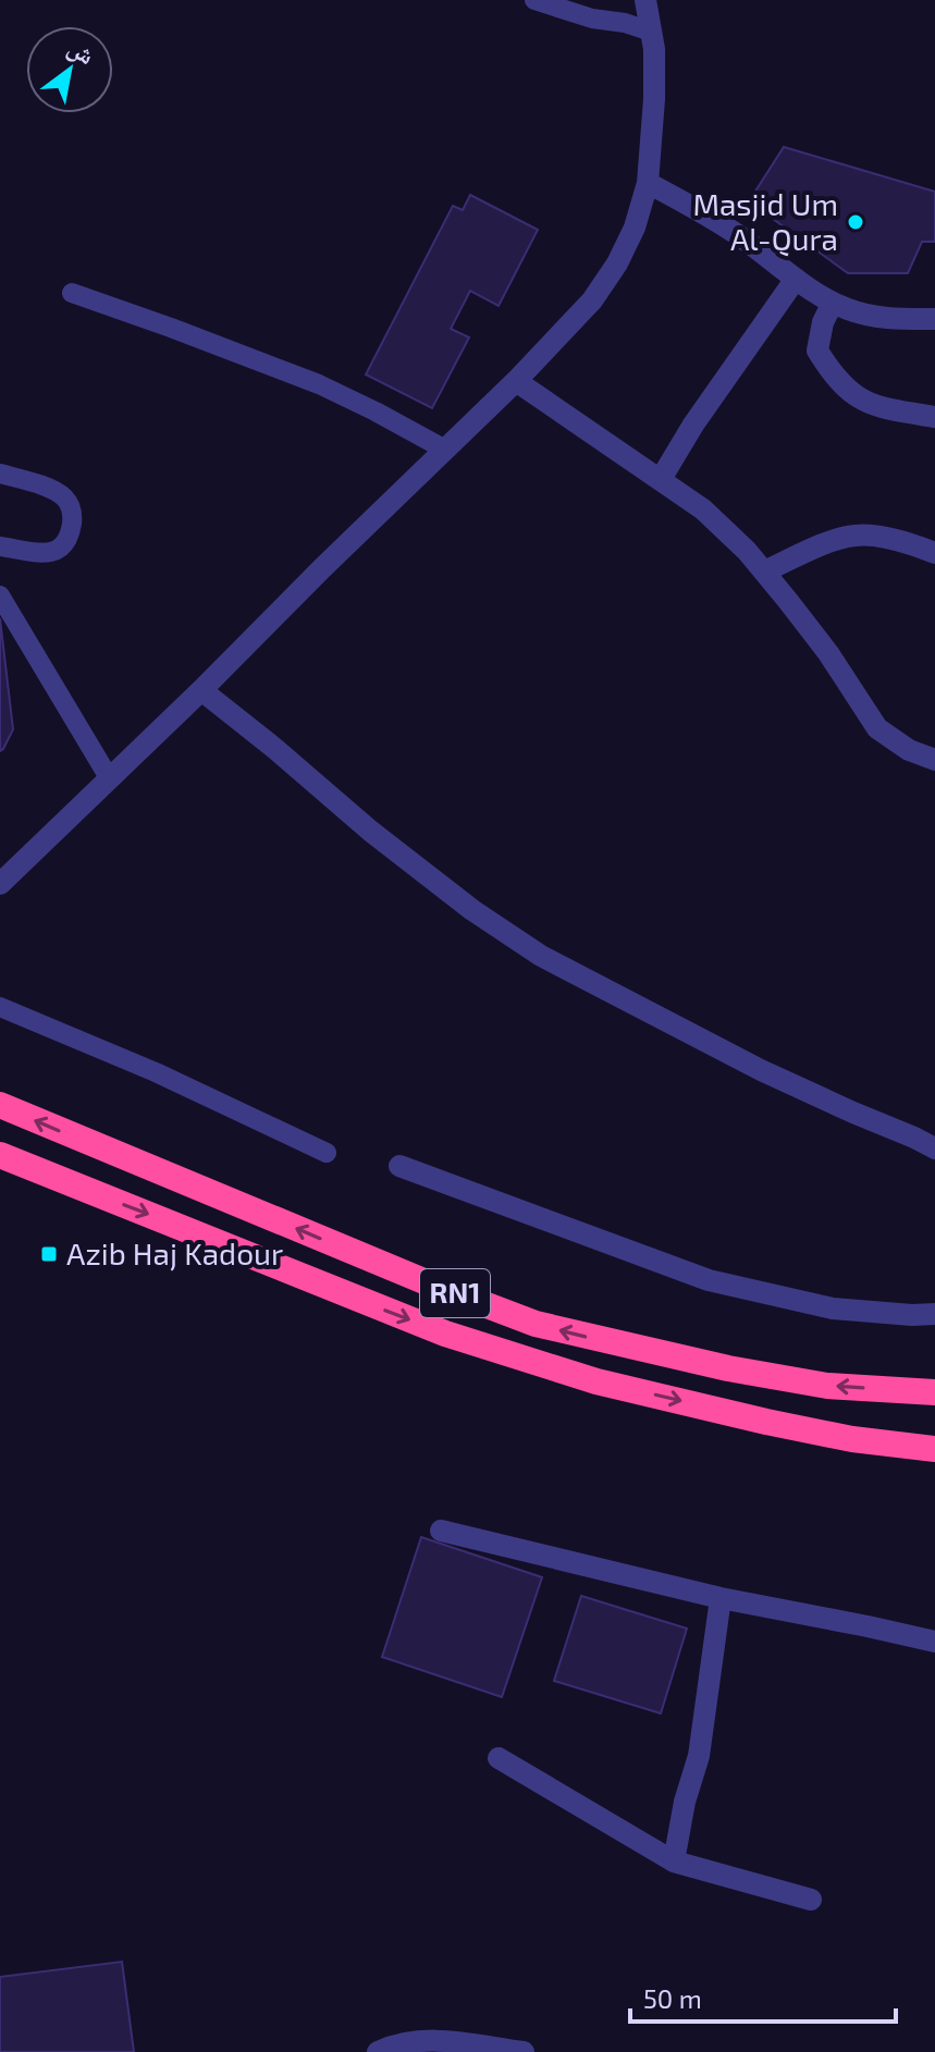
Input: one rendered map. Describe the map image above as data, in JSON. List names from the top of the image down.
{
  "streets": {
    "highway": ["RN1"]
  },
  "places": {
    "other": ["Masjid Um Al-Qura"],
    "transit": ["Azib Haj Kadour"]
  },
  "scale_bar": "50 m",
  "north": "top right"
}
